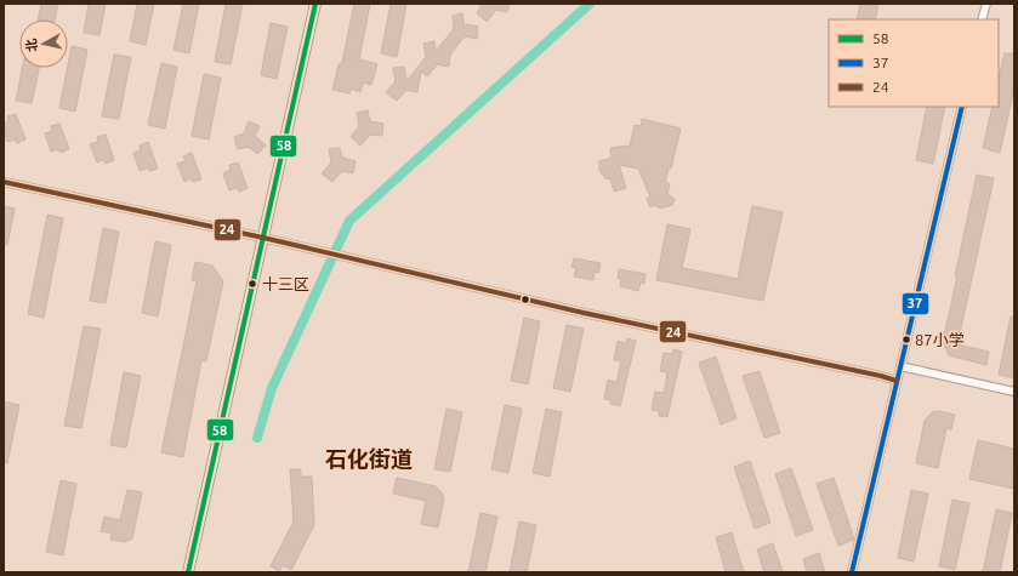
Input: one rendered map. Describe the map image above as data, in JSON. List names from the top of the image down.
{
  "districts": ["石化街道"],
  "places": ["十三区", "87小学"],
  "lines": ["transit line 58", "transit line 37", "transit line 24"],
  "legend": ["58", "37", "24"],
  "north": "left"
}
